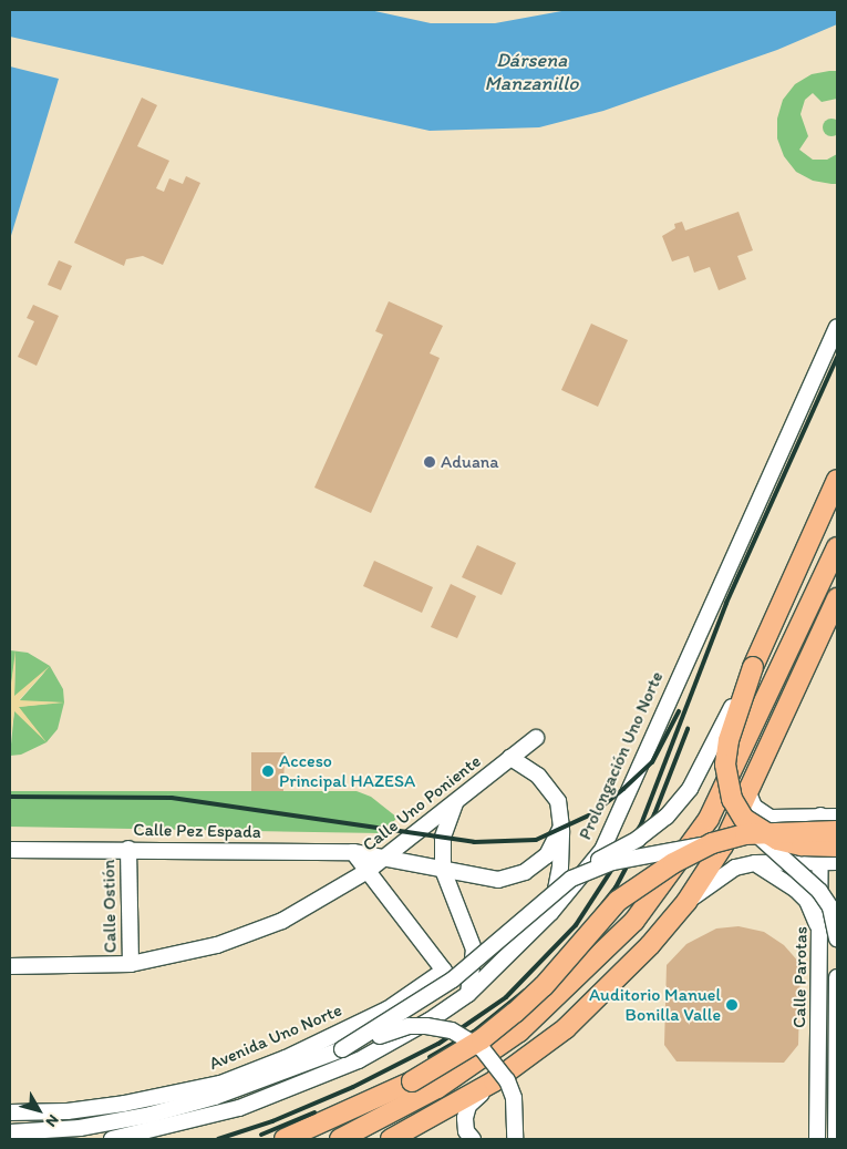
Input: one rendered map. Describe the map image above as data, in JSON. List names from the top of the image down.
{
  "streets": {
    "street": [
      "Prolongación Uno Norte",
      "Calle Uno Poniente",
      "Calle Pez Espada",
      "Calle Ostión",
      "Calle Parotas",
      "Avenida Uno Norte"
    ]
  },
  "crossings": [
    ["Calle Uno Poniente", "Calle Pez Espada"],
    ["Calle Uno Poniente", "Calle Ostión"],
    ["Calle Uno Poniente", "Avenida Uno Norte"],
    ["Calle Pez Espada", "Calle Ostión"]
  ],
  "water": ["Dársena Manzanillo"],
  "places": ["Aduana", "Acceso Principal HAZESA", "Auditorio Manuel Bonilla Valle"],
  "north": "bottom right"
}
